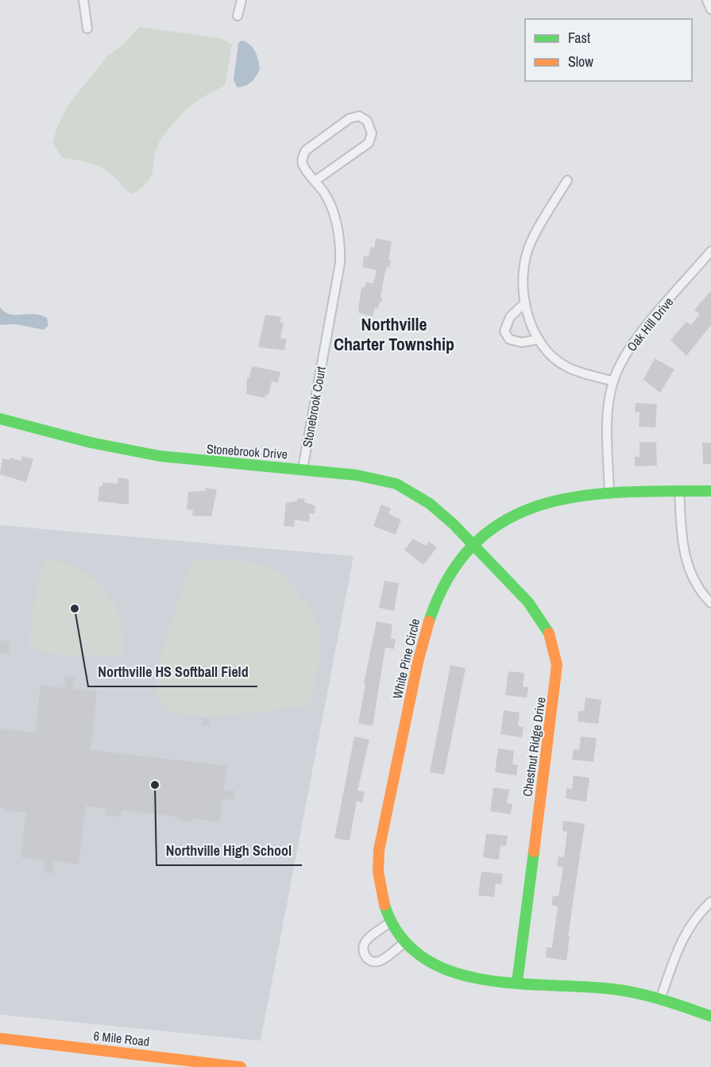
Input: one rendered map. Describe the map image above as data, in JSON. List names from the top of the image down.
{
  "streets": {
    "street": [
      "Oak Hill Drive",
      "Stonebrook Court",
      "Stonebrook Drive",
      "White Pine Circle",
      "Chestnut Ridge Drive",
      "6 Mile Road"
    ]
  },
  "crossings": [
    ["Oak Hill Drive", "White Pine Circle"],
    ["Stonebrook Court", "Stonebrook Drive"],
    ["Stonebrook Drive", "White Pine Circle"],
    ["Stonebrook Drive", "Chestnut Ridge Drive"],
    ["White Pine Circle", "Chestnut Ridge Drive"]
  ],
  "districts": ["Northville Charter Township"],
  "places": ["Northville HS Softball Field", "Northville High School"],
  "legend": ["Fast", "Slow"]
}
